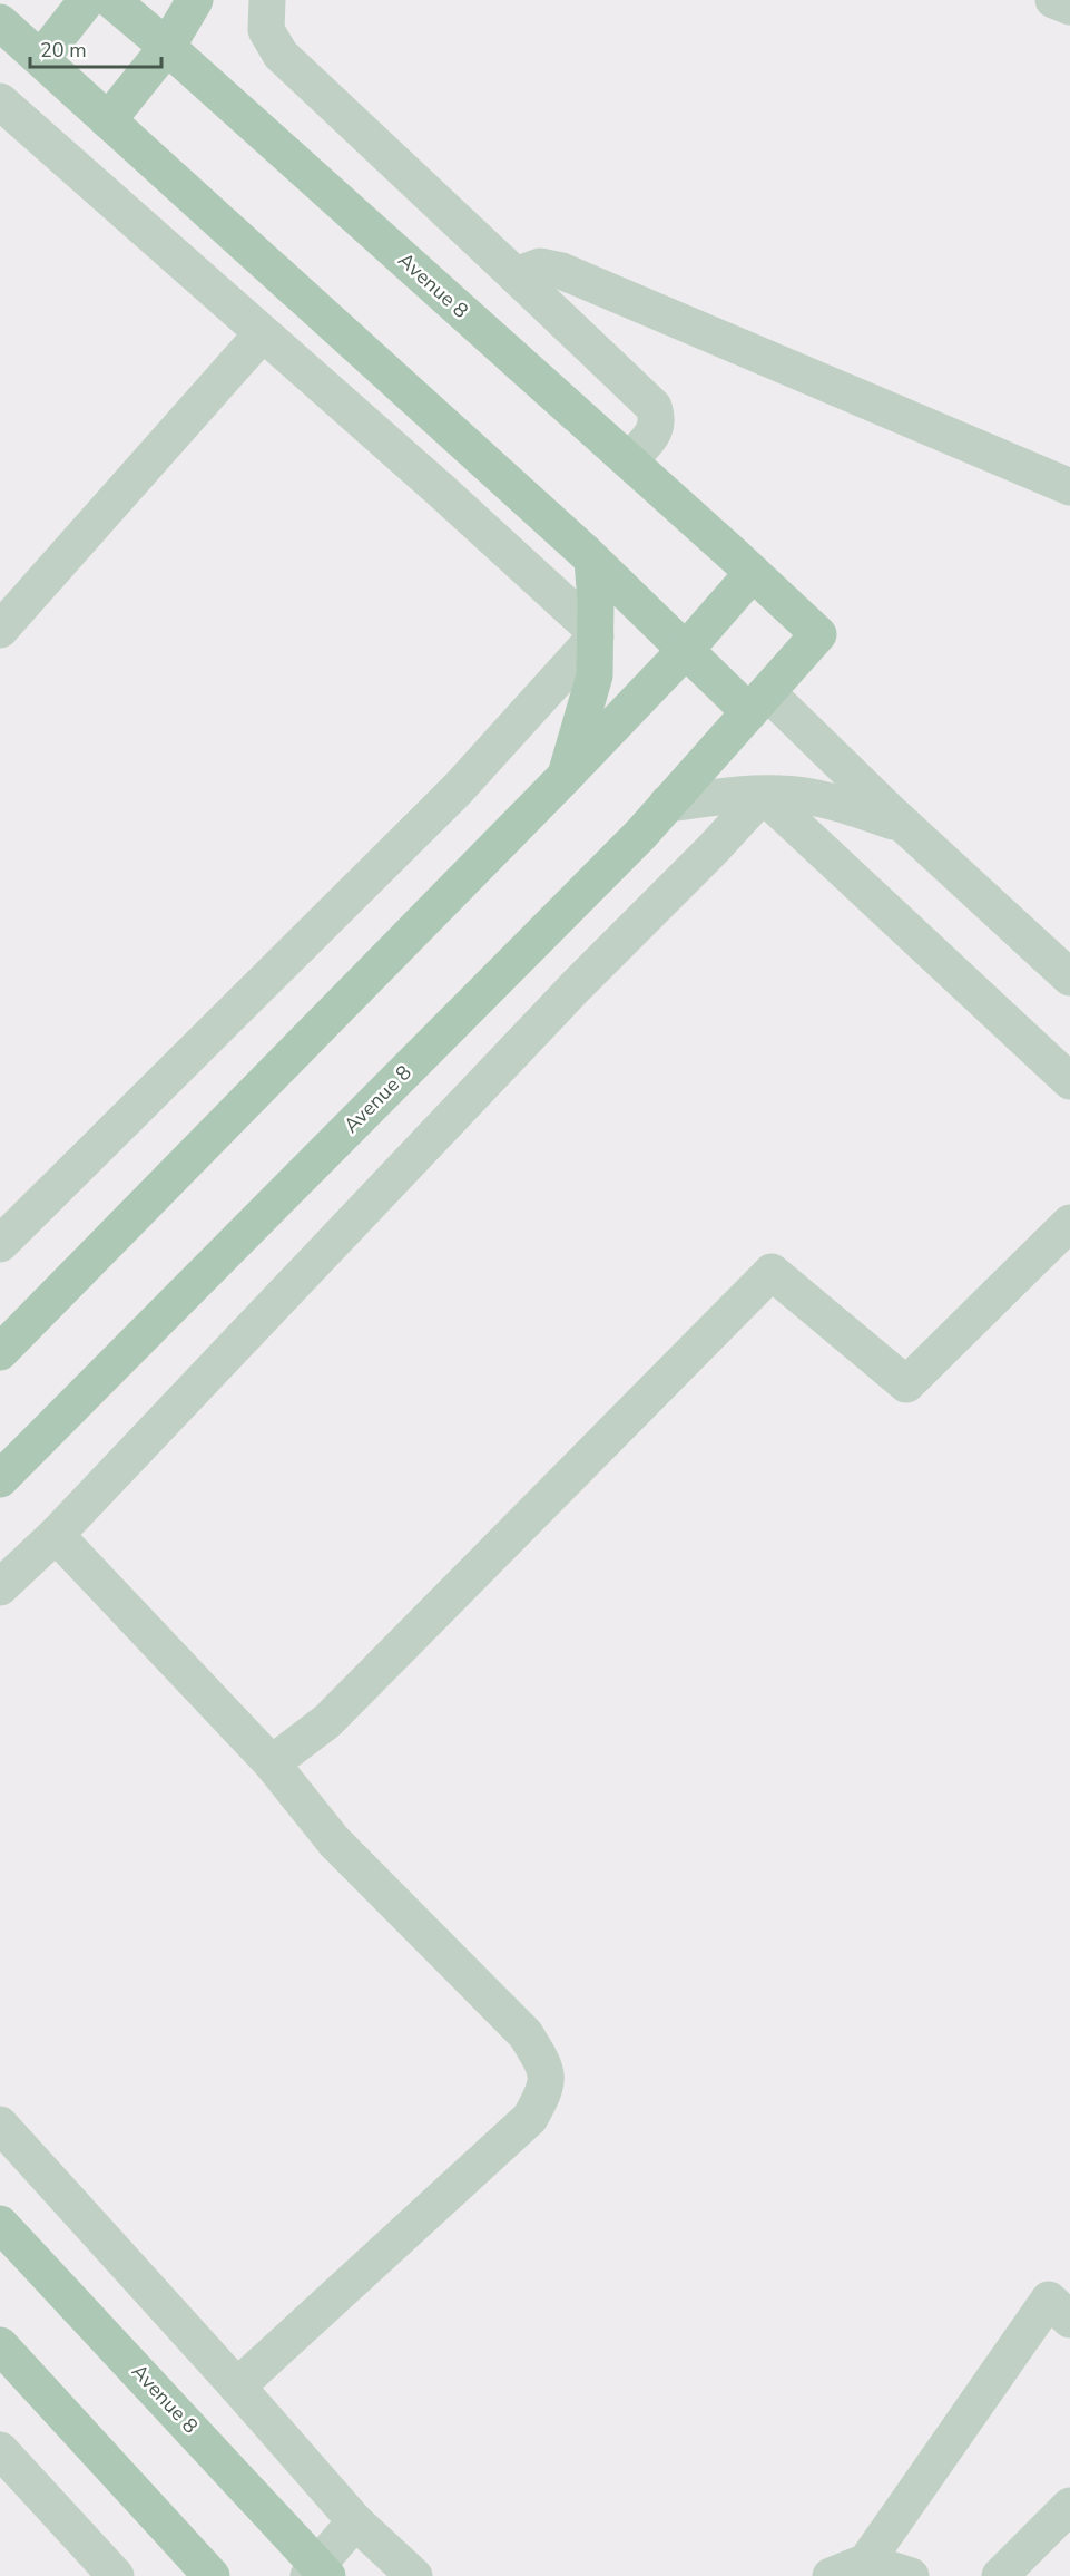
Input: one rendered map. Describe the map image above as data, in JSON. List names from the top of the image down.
{
  "streets": {
    "main road": ["Avenue 8"]
  },
  "scale_bar": "20 m"
}
